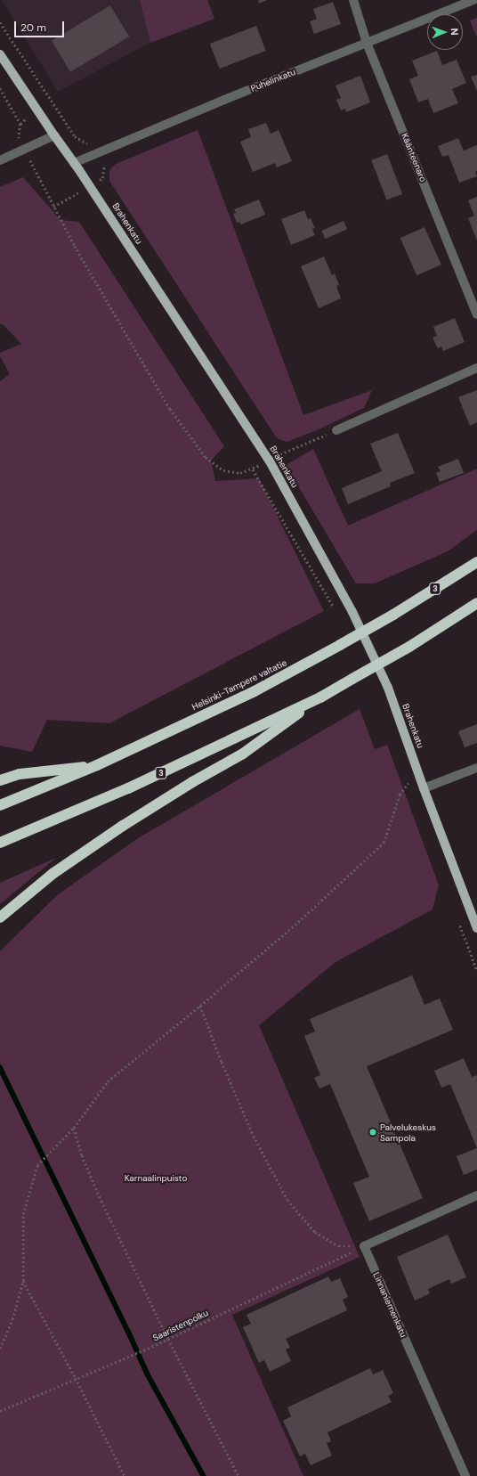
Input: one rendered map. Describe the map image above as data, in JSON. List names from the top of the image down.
{
  "streets": {
    "highway": ["3", "Helsinki-Tampere valtatie"],
    "main road": ["Brahenkatu"],
    "street": ["Puhelinkatu", "Käänteenaro", "Linnaniemenkatu"],
    "path": ["Saaristenpolku"]
  },
  "crossings": [
    ["Puhelinkatu", "Käänteenaro"],
    ["Puhelinkatu", "Brahenkatu"],
    ["Linnaniemenkatu", "Saaristenpolku"]
  ],
  "parks": ["Karnaalinpuisto"],
  "places": ["Palvelukeskus Sampola"],
  "scale_bar": "20 m",
  "north": "right"
}
